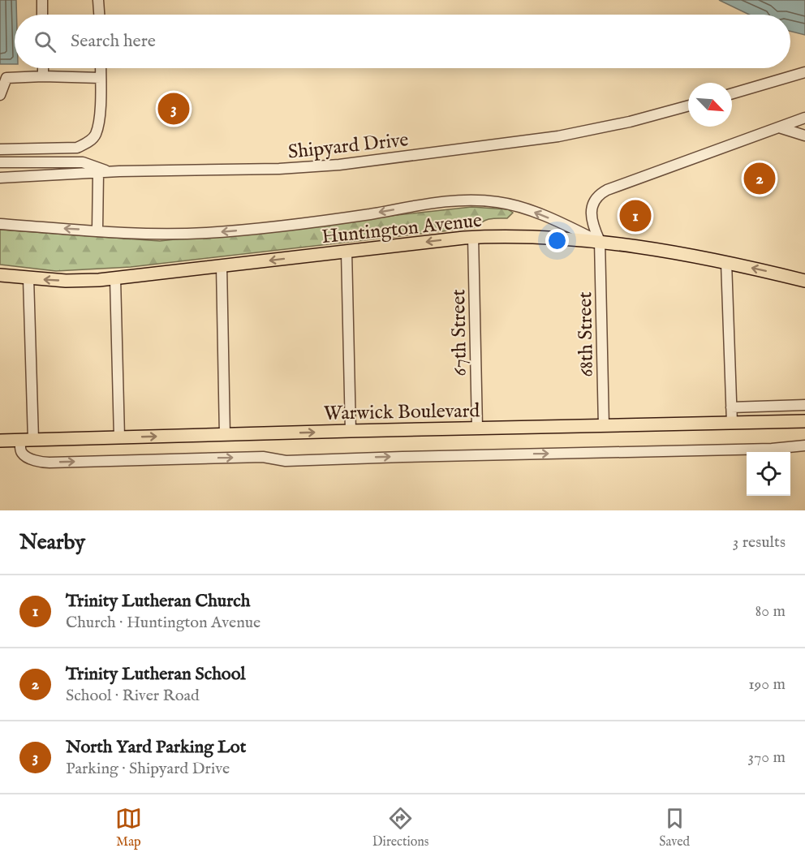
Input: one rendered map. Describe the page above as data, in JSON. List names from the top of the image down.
{
  "streets": {
    "main road": ["Huntington Avenue", "Warwick Boulevard"],
    "street": ["Shipyard Drive", "67th Street", "68th Street"]
  },
  "crossings": [
    ["Huntington Avenue", "67th Street"],
    ["Huntington Avenue", "68th Street"],
    ["67th Street", "Warwick Boulevard"],
    ["68th Street", "Warwick Boulevard"]
  ],
  "one_way": ["Huntington Avenue"],
  "north": "bottom right",
  "page": {
    "search": "Search here",
    "pins": ["3", "2", "1"],
    "heading": ["Nearby", "3 results"],
    "list": [
      {
        "mark": "1",
        "name": "Trinity Lutheran Church",
        "note": "Church · Huntington Avenue",
        "value": "80 m"
      },
      {
        "mark": "2",
        "name": "Trinity Lutheran School",
        "note": "School · River Road",
        "value": "190 m"
      },
      {
        "mark": "3",
        "name": "North Yard Parking Lot",
        "note": "Parking · Shipyard Drive",
        "value": "370 m"
      }
    ],
    "nav": ["Map", "Directions", "Saved"]
  }
}
